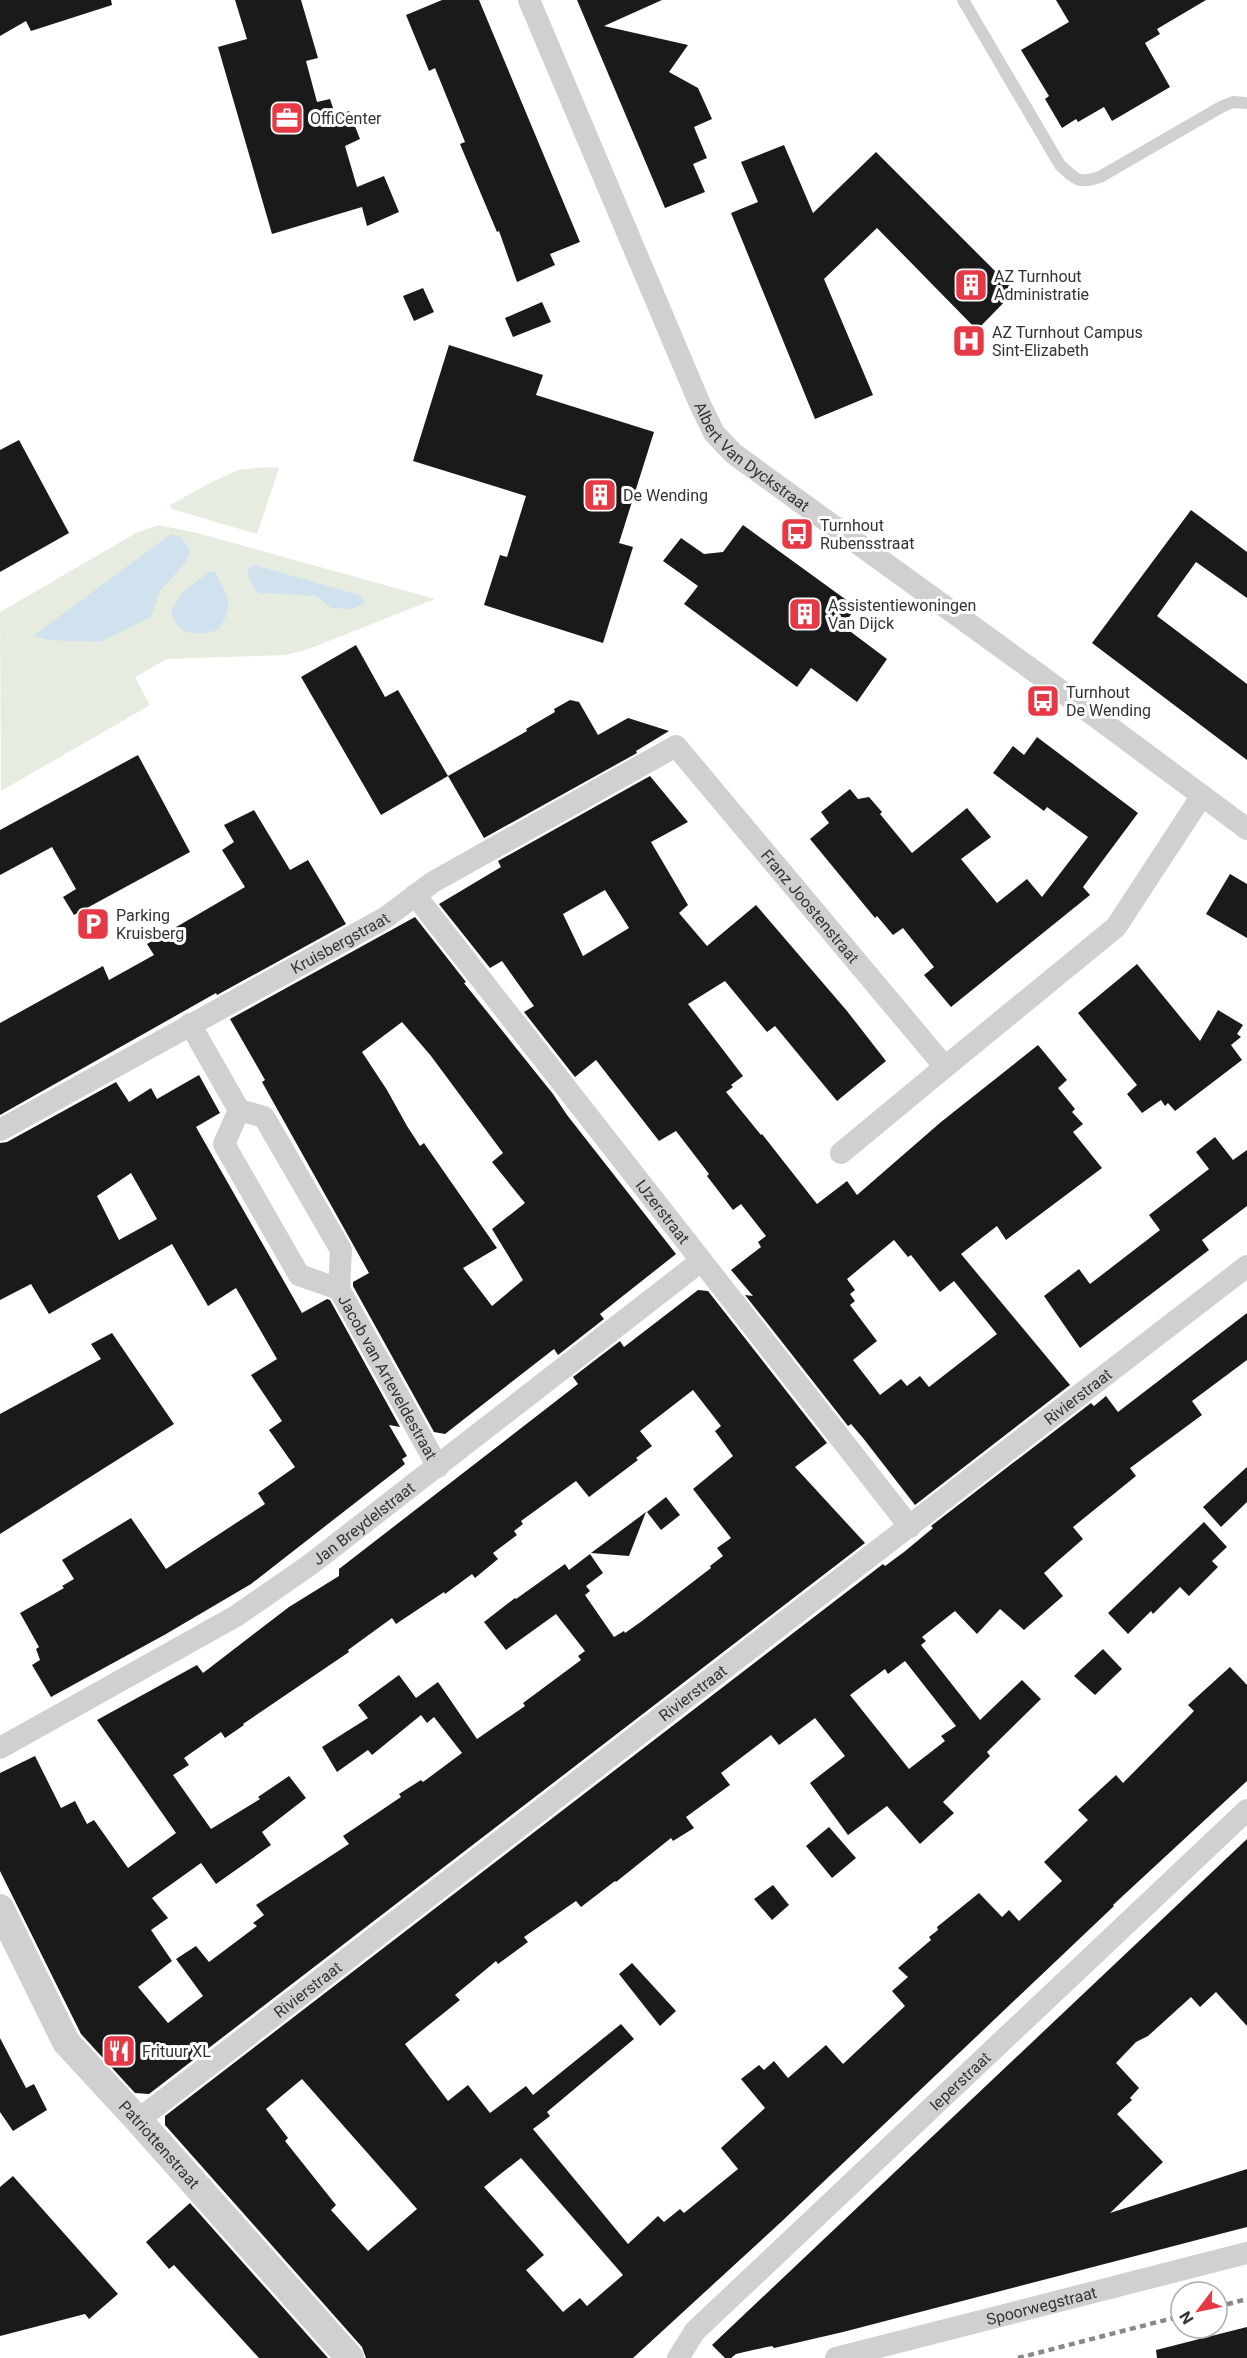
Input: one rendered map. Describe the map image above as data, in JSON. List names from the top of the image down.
{
  "streets": {
    "street": [
      "Albert Van Dyckstraat",
      "Franz Joostenstraat",
      "Kruisbergstraat",
      "IJzerstraat",
      "Jacob van Arteveldestraat",
      "Rivierstraat",
      "Jan Breydelstraat",
      "Ieperstraat",
      "Patriottenstraat",
      "Spoorwegstraat"
    ]
  },
  "crossings": [
    ["Franz Joostenstraat", "Kruisbergstraat"],
    ["Kruisbergstraat", "IJzerstraat"],
    ["IJzerstraat", "Rivierstraat"],
    ["IJzerstraat", "Jan Breydelstraat"],
    ["Jacob van Arteveldestraat", "Jan Breydelstraat"],
    ["Rivierstraat", "Patriottenstraat"]
  ],
  "places": {
    "office": ["OffiCenter"],
    "building": ["AZ Turnhout Administratie", "De Wending", "Assistentiewoningen Van Dijck"],
    "hospital": ["AZ Turnhout Campus Sint-Elizabeth"],
    "bus stop": ["Turnhout Rubensstraat", "Turnhout De Wending"],
    "parking": ["Parking Kruisberg"],
    "restaurant": ["Frituur XL"]
  },
  "north": "bottom left"
}
